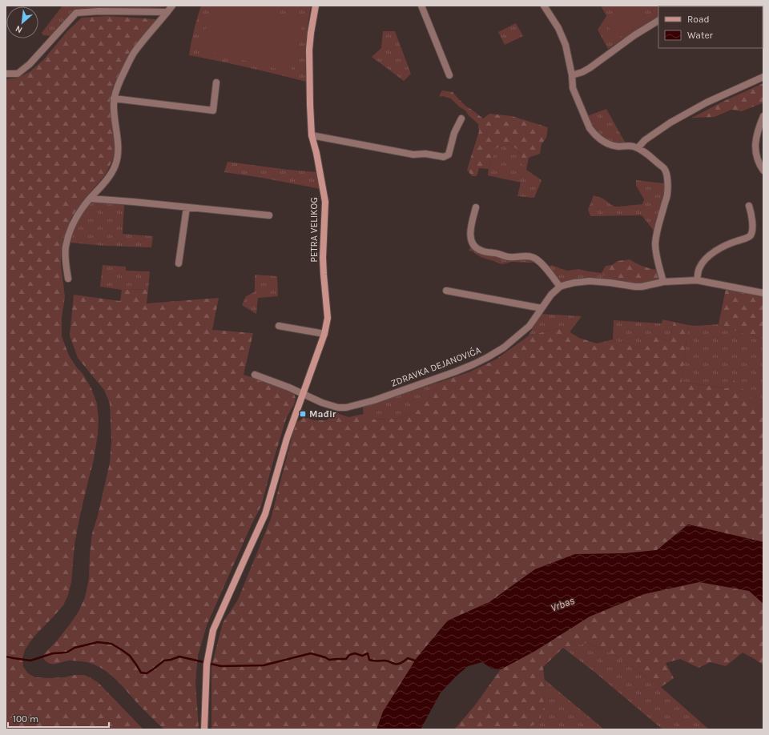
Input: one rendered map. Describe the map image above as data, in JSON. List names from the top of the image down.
{
  "streets": {
    "street": ["PETRA VELIKOG", "ZDRAVKA DEJANOVIĆA"]
  },
  "crossings": [
    ["PETRA VELIKOG", "ZDRAVKA DEJANOVIĆA"]
  ],
  "water": ["Vrbas"],
  "places": {
    "transit": ["Mađir"]
  },
  "legend": ["Road", "Water"],
  "scale_bar": "100 m",
  "north": "bottom left"
}
